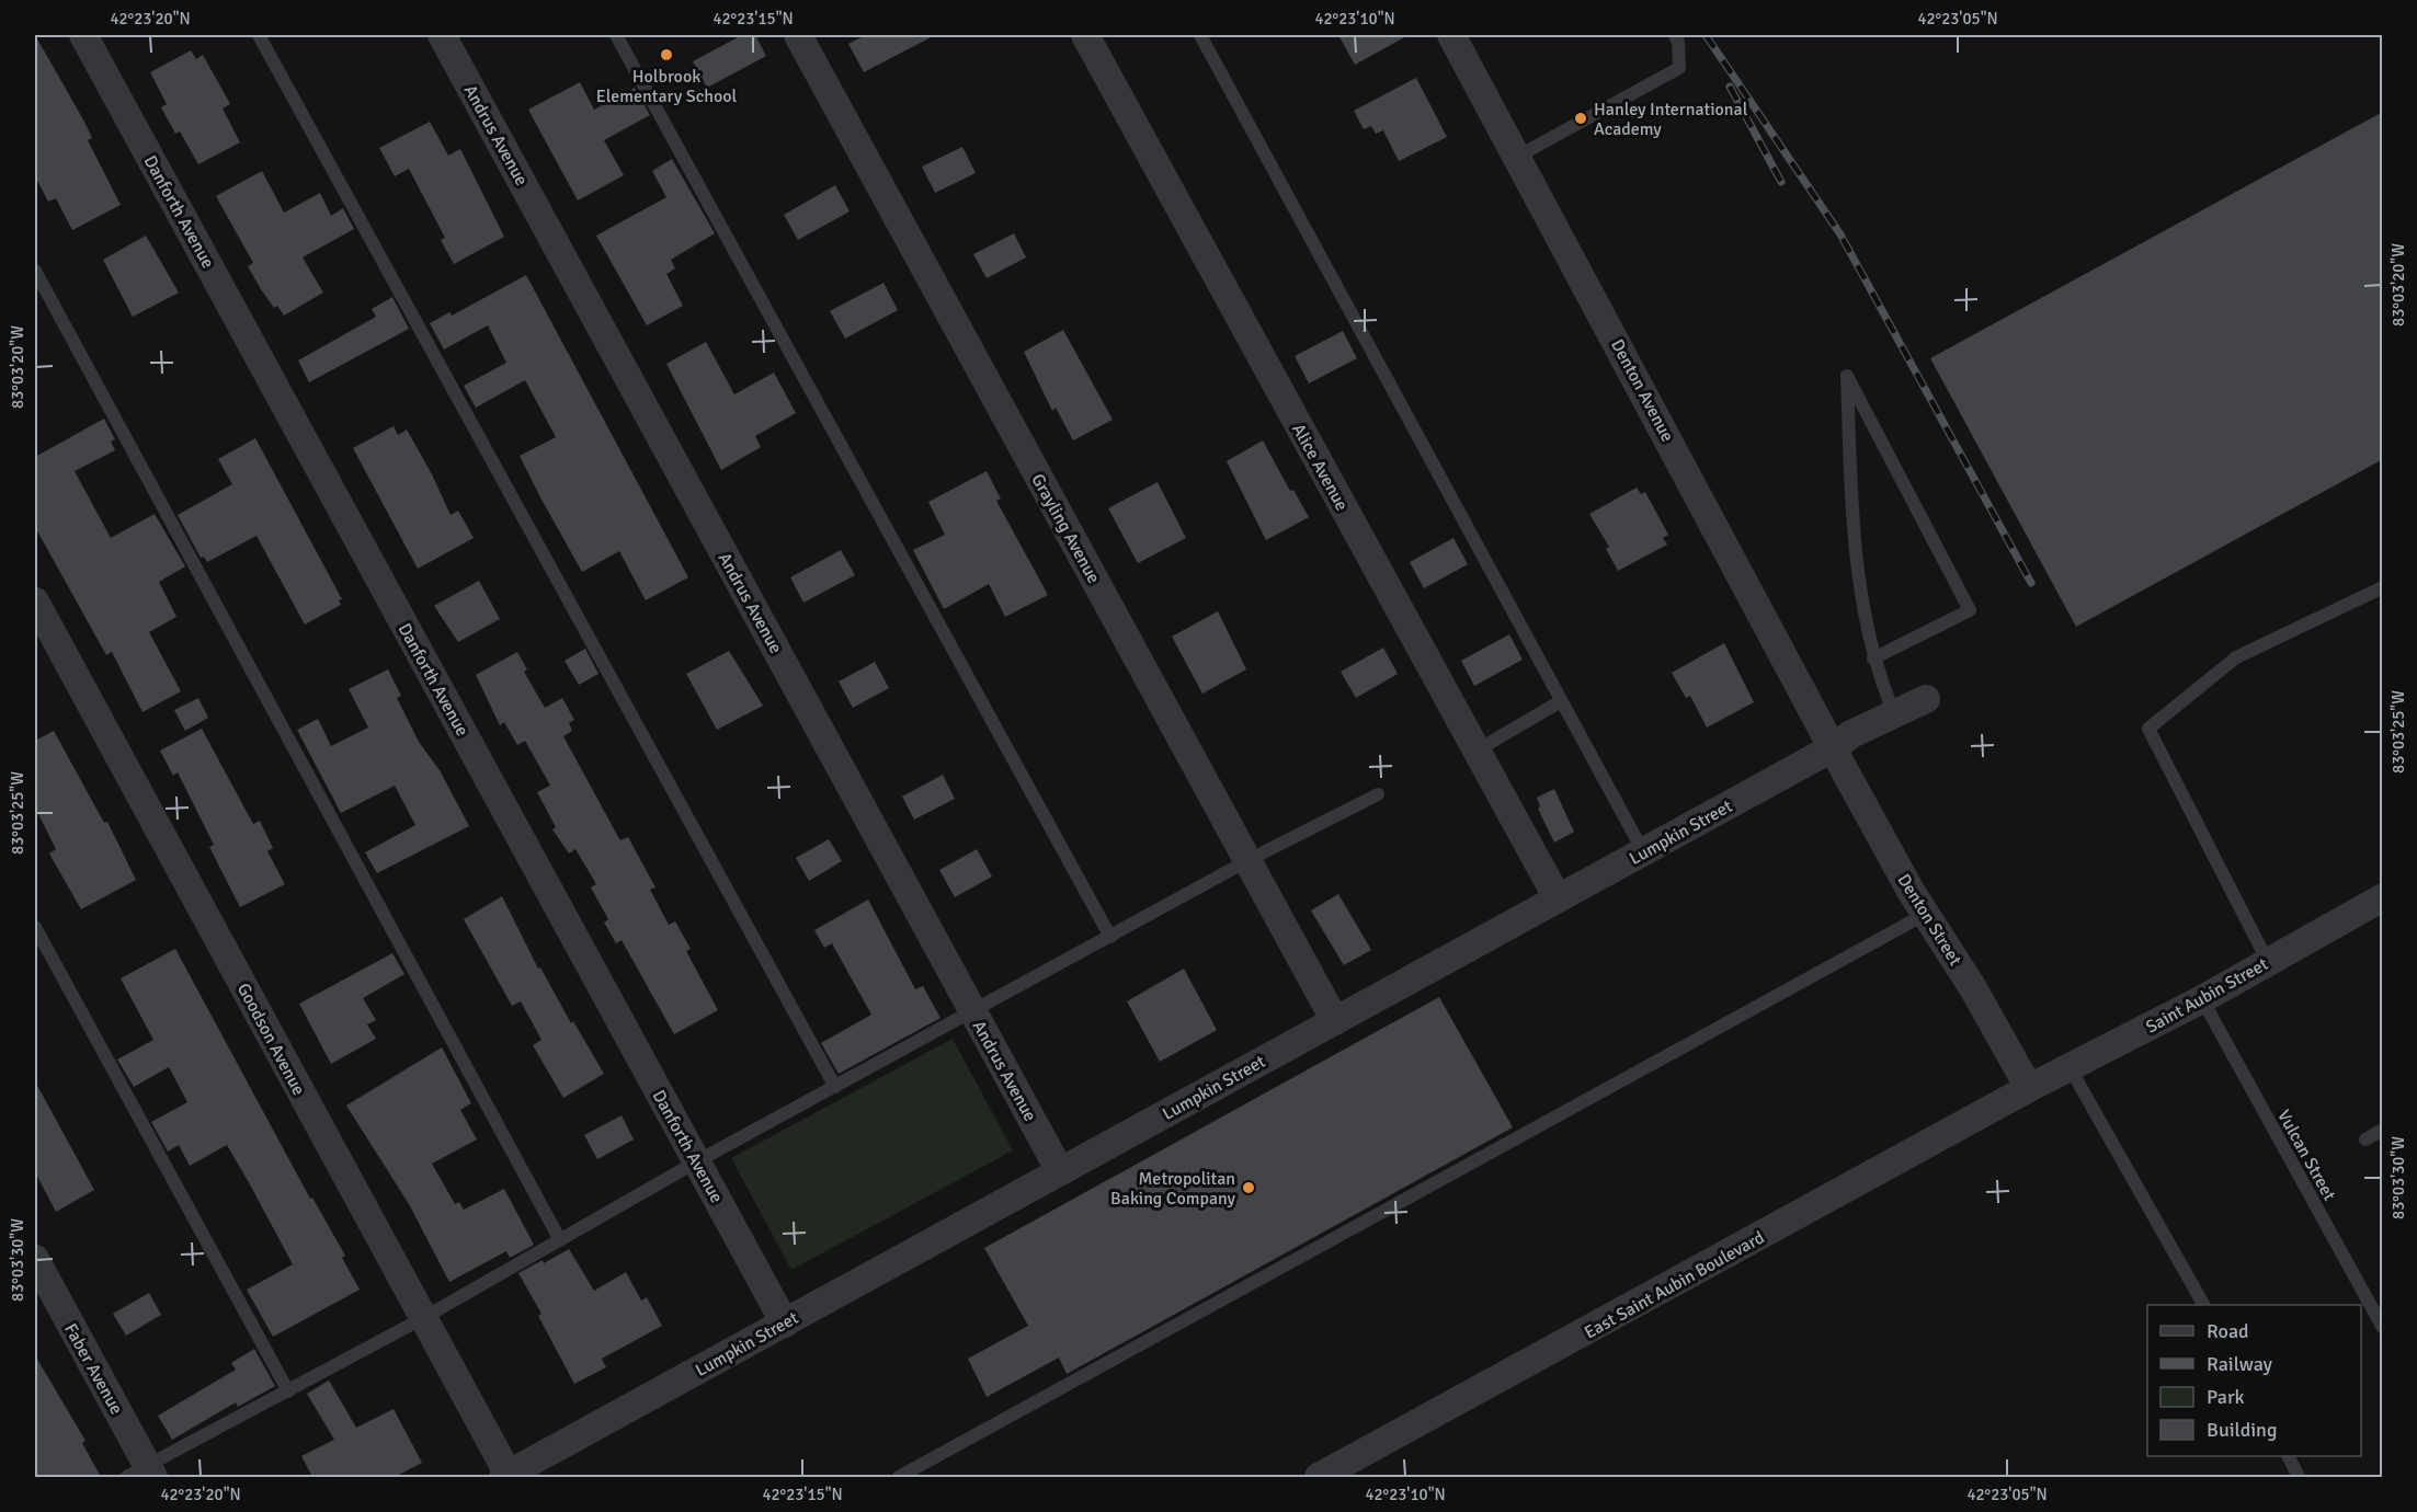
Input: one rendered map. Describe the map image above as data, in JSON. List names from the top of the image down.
{
  "streets": {
    "street": [
      "Andrus Avenue",
      "Danforth Avenue",
      "Denton Avenue",
      "Alice Avenue",
      "Grayling Avenue",
      "Lumpkin Street",
      "Denton Street",
      "Saint Aubin Street",
      "Goodson Avenue",
      "East Saint Aubin Boulevard",
      "Faber Avenue"
    ],
    "lane": ["Vulcan Street"]
  },
  "crossings": [
    ["Andrus Avenue", "Lumpkin Street"],
    ["Danforth Avenue", "Lumpkin Street"],
    ["Denton Avenue", "Lumpkin Street"],
    ["Denton Avenue", "Denton Street"],
    ["Alice Avenue", "Lumpkin Street"],
    ["Grayling Avenue", "Lumpkin Street"],
    ["Lumpkin Street", "Denton Street"],
    ["Lumpkin Street", "Goodson Avenue"],
    ["Denton Street", "Saint Aubin Street"],
    ["Denton Street", "East Saint Aubin Boulevard"],
    ["Saint Aubin Street", "Vulcan Street"],
    ["Saint Aubin Street", "East Saint Aubin Boulevard"]
  ],
  "places": ["Holbrook Elementary School", "Hanley International Academy", "Metropolitan Baking Company"],
  "legend": [
    "Road",
    "Railway",
    "Park",
    "Building"
  ],
  "coordinates": [
    "42°23'20\"N",
    "42°23'15\"N",
    "42°23'10\"N",
    "42°23'05\"N",
    "83°03'20\"W",
    "83°03'25\"W",
    "83°03'30\"W"
  ]
}
